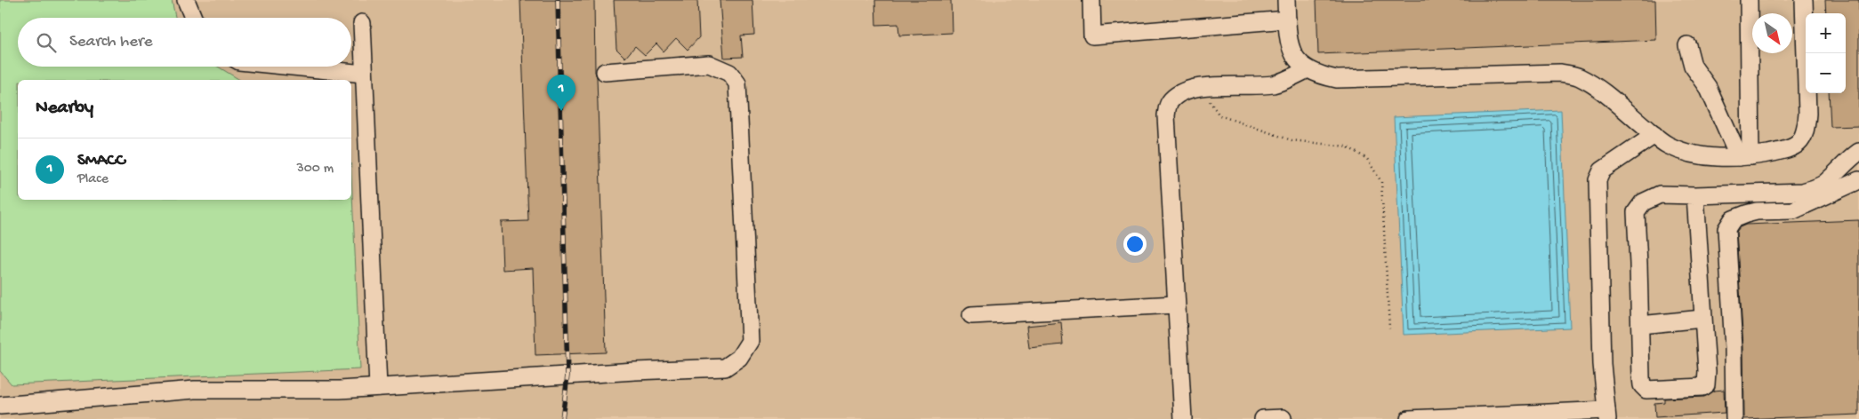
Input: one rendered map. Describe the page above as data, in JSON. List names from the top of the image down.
{
  "north": "bottom right",
  "page": {
    "map_buttons": ["+", "−"],
    "search": "Search here",
    "pins": "1",
    "heading": "Nearby",
    "list": [
      {
        "mark": "1",
        "name": "SMACC",
        "note": "Place",
        "value": "300 m"
      }
    ]
  }
}
